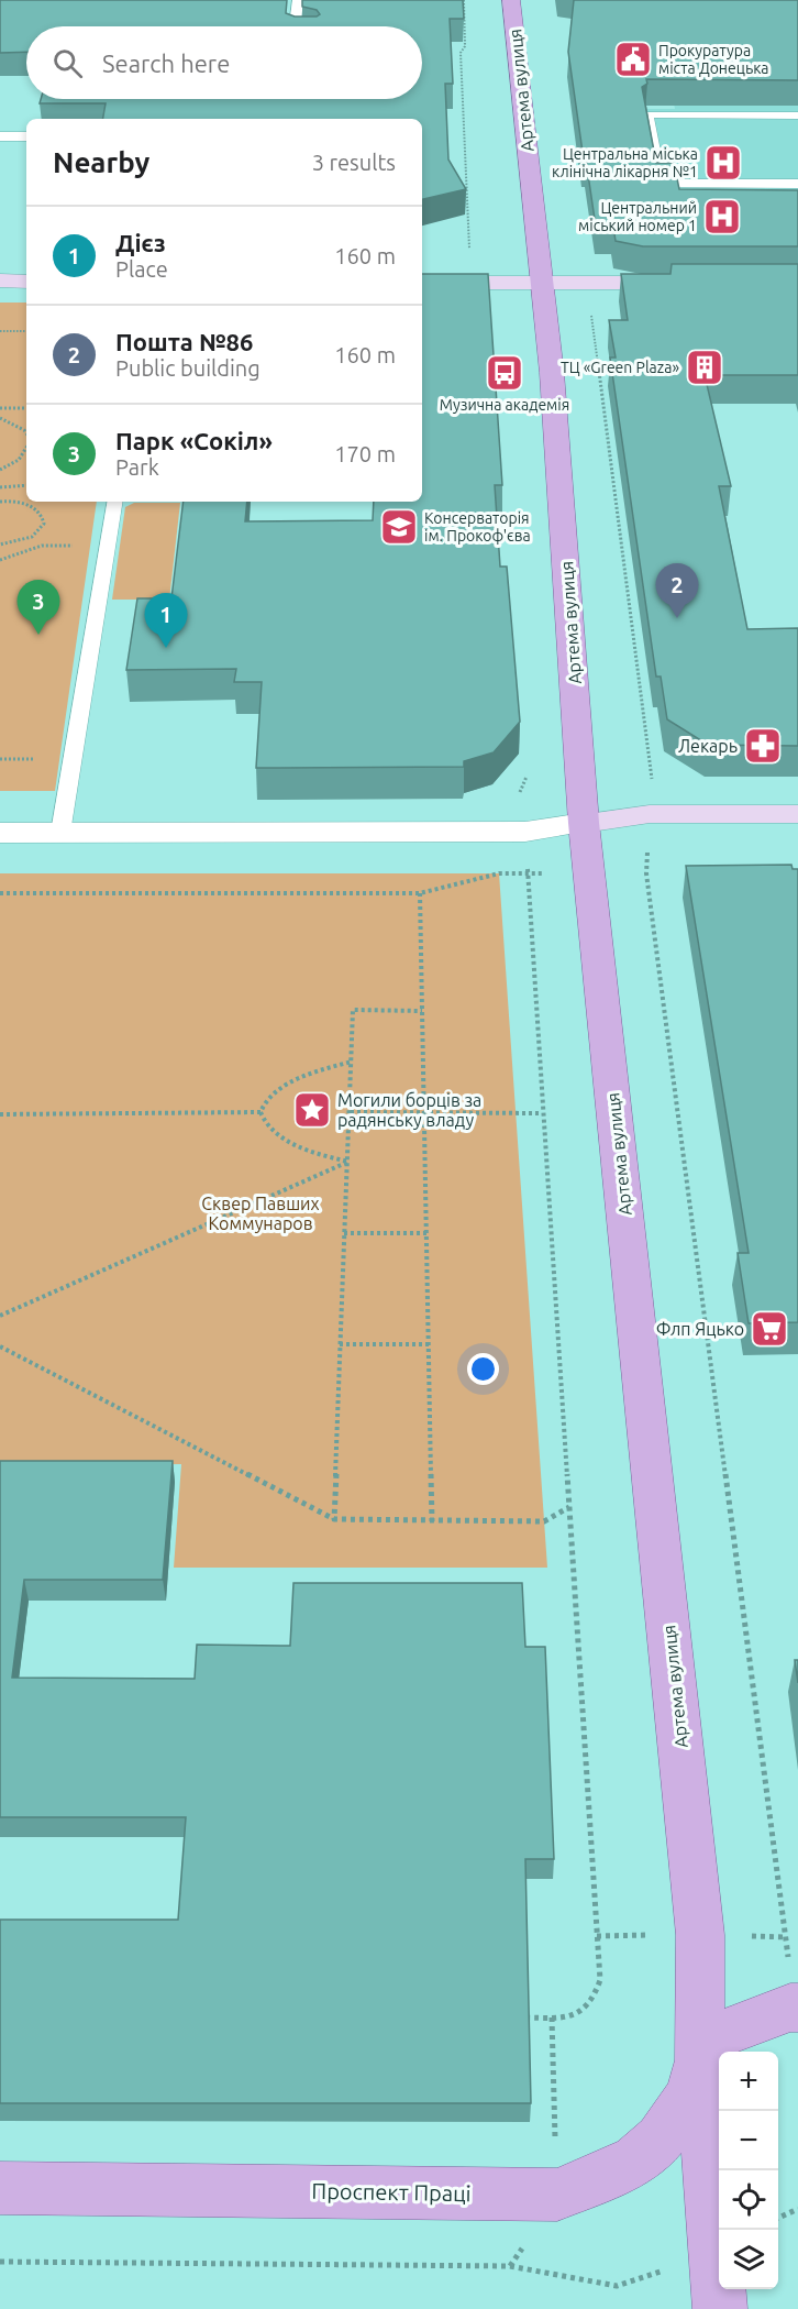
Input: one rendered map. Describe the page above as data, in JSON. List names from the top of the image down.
{
  "streets": {
    "main road": ["Артема вулиця", "Проспект Праці"]
  },
  "crossings": [
    ["Артема вулиця", "Проспект Праці"]
  ],
  "parks": ["Сквер Павших Коммунаров"],
  "places": {
    "public building": ["Прокуратура міста Донецька"],
    "hospital": ["Центральна міська клінічна лікарня №1", "Центральний міський номер 1"],
    "building": ["ТЦ «Green Plaza»"],
    "bus stop": ["Музична академія"],
    "school or university": ["Консерваторія ім. Прокоф'єва"],
    "pharmacy": ["Лекарь"],
    "place": ["Могили борців за радянську владу"],
    "supermarket": ["Флп Яцько"]
  },
  "page": {
    "search": "Search here",
    "heading": ["Nearby", "3 results"],
    "list": [
      {
        "mark": "1",
        "name": "Дієз",
        "note": "Place",
        "value": "160 m"
      },
      {
        "mark": "2",
        "name": "Пошта №86",
        "note": "Public building",
        "value": "160 m"
      },
      {
        "mark": "3",
        "name": "Парк «Сокіл»",
        "note": "Park",
        "value": "170 m"
      }
    ],
    "pins": ["2", "3", "1"],
    "map_buttons": ["+", "−"]
  }
}
